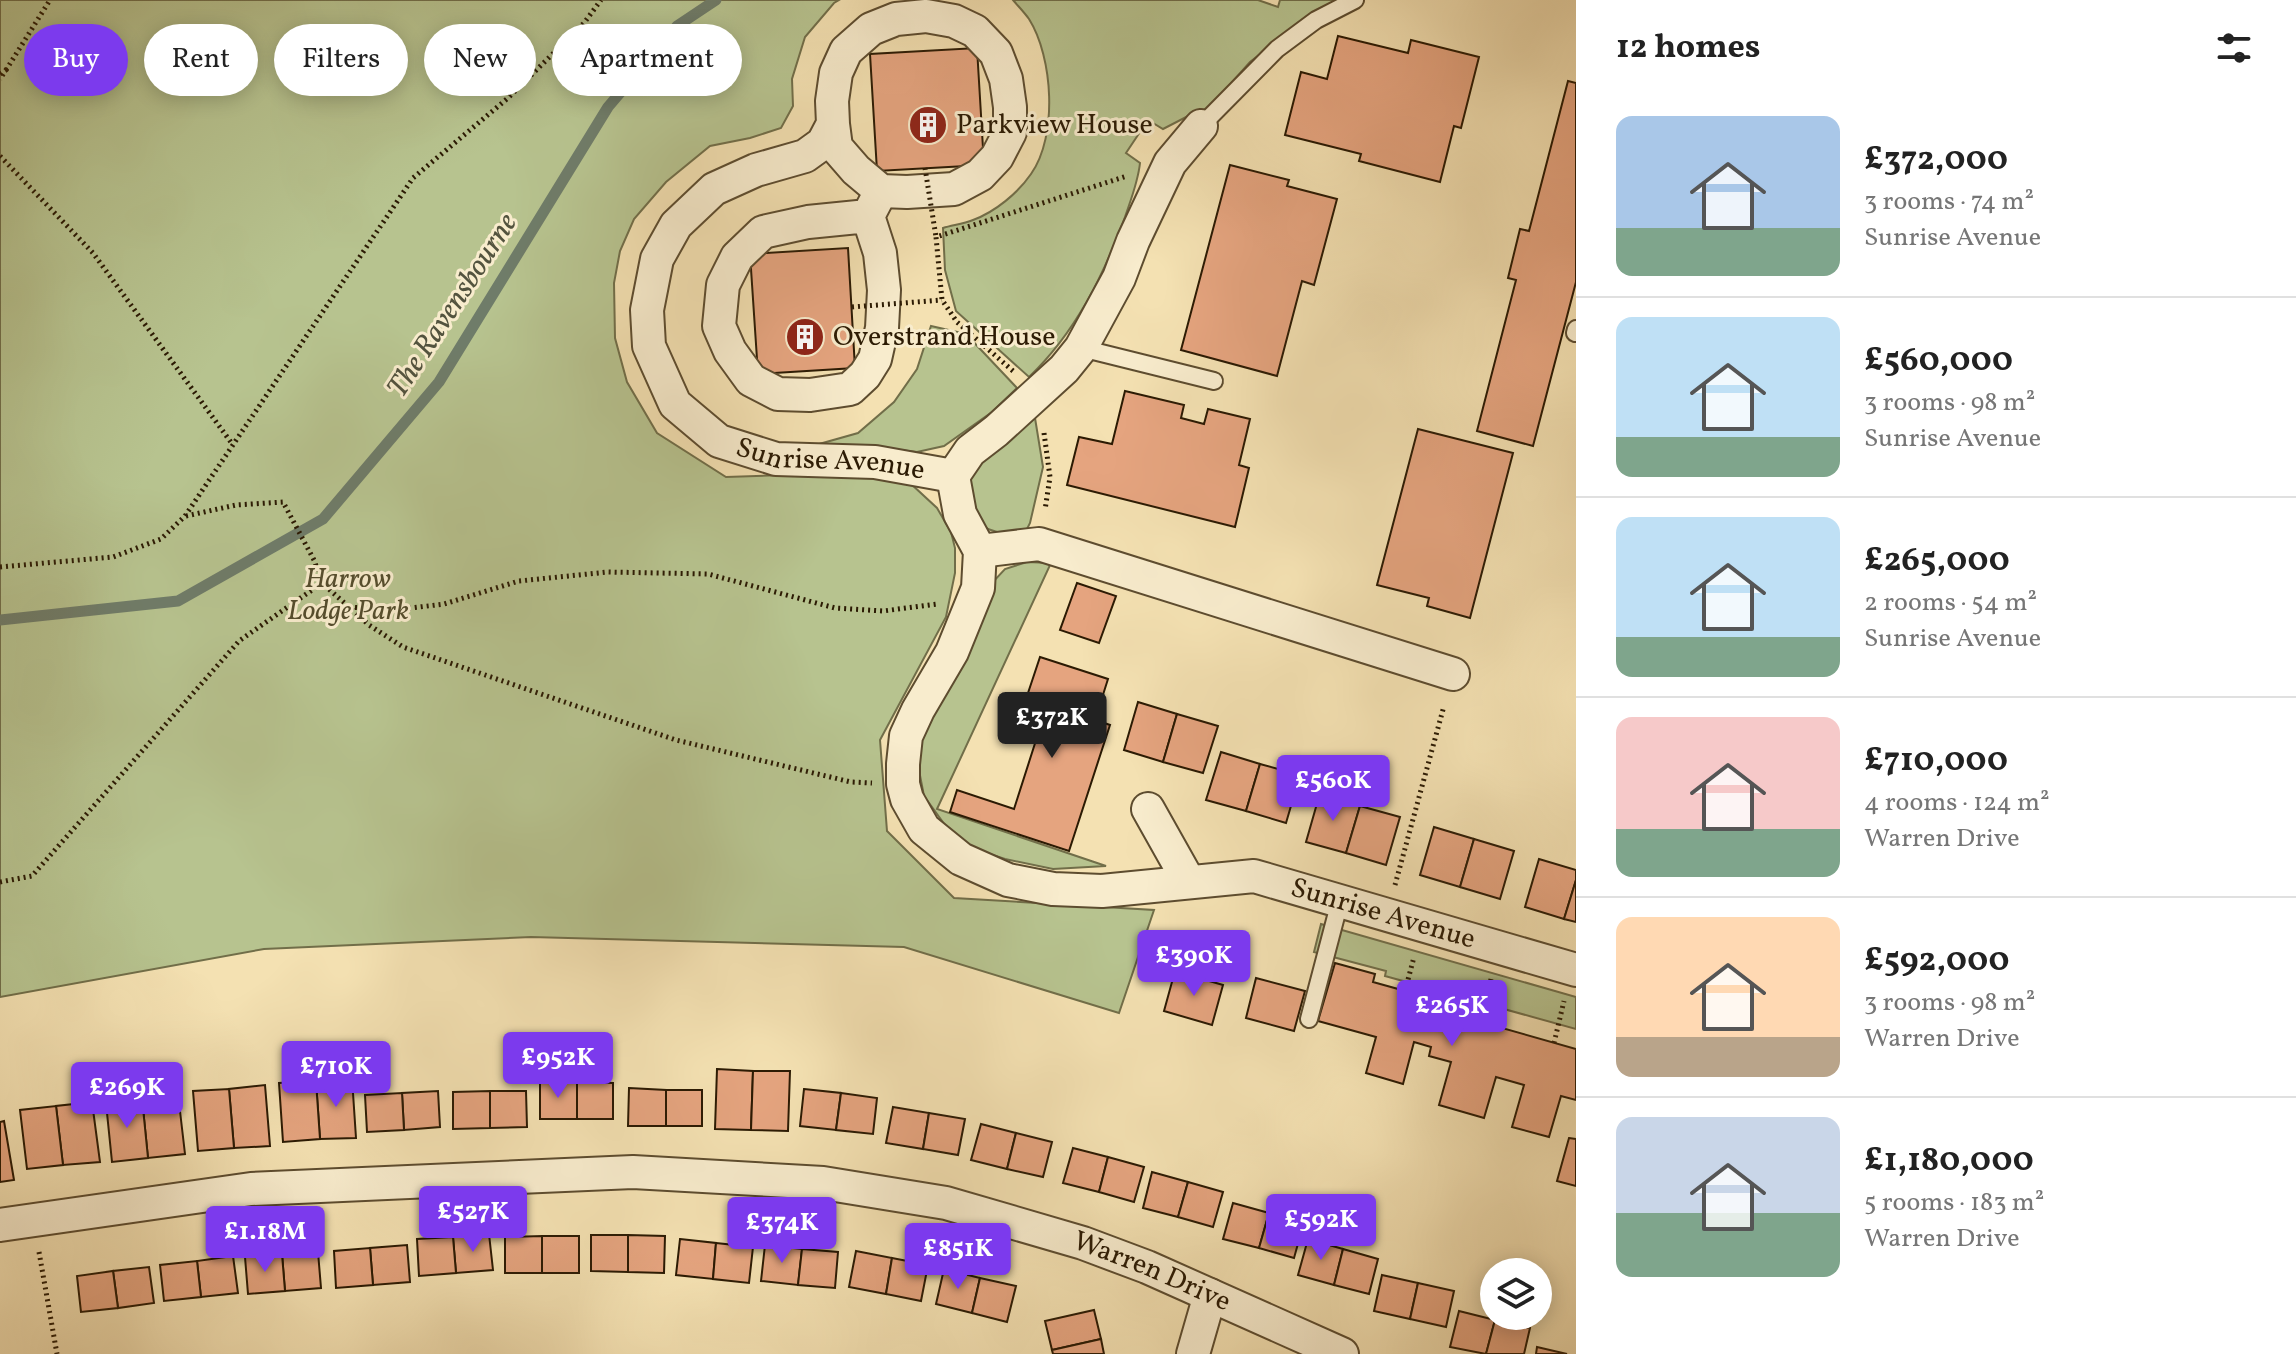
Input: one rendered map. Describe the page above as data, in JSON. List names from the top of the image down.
{
  "streets": {
    "street": ["Sunrise Avenue", "Warren Drive"]
  },
  "water": ["The Ravensbourne"],
  "parks": ["Harrow Lodge Park"],
  "places": {
    "building": ["Parkview House", "Overstrand House"]
  },
  "page": {
    "heading": "12 homes",
    "chip": [
      "Buy",
      "Rent",
      "Filters",
      "New",
      "Apartment"
    ],
    "list": [
      {
        "name": "£372,000",
        "note": "3 rooms · 74 m² · Sunrise Avenue"
      },
      {
        "name": "£560,000",
        "note": "3 rooms · 98 m² · Sunrise Avenue"
      },
      {
        "name": "£265,000",
        "note": "2 rooms · 54 m² · Sunrise Avenue"
      },
      {
        "name": "£710,000",
        "note": "4 rooms · 124 m² · Warren Drive"
      },
      {
        "name": "£592,000",
        "note": "3 rooms · 98 m² · Warren Drive"
      },
      {
        "name": "£1,180,000",
        "note": "5 rooms · 183 m² · Warren Drive"
      }
    ],
    "price": [
      "£372K",
      "£560K",
      "£390K",
      "£265K",
      "£952K",
      "£710K",
      "£269K",
      "£527K",
      "£592K",
      "£374K",
      "£1.18M",
      "£851K"
    ]
  }
}
